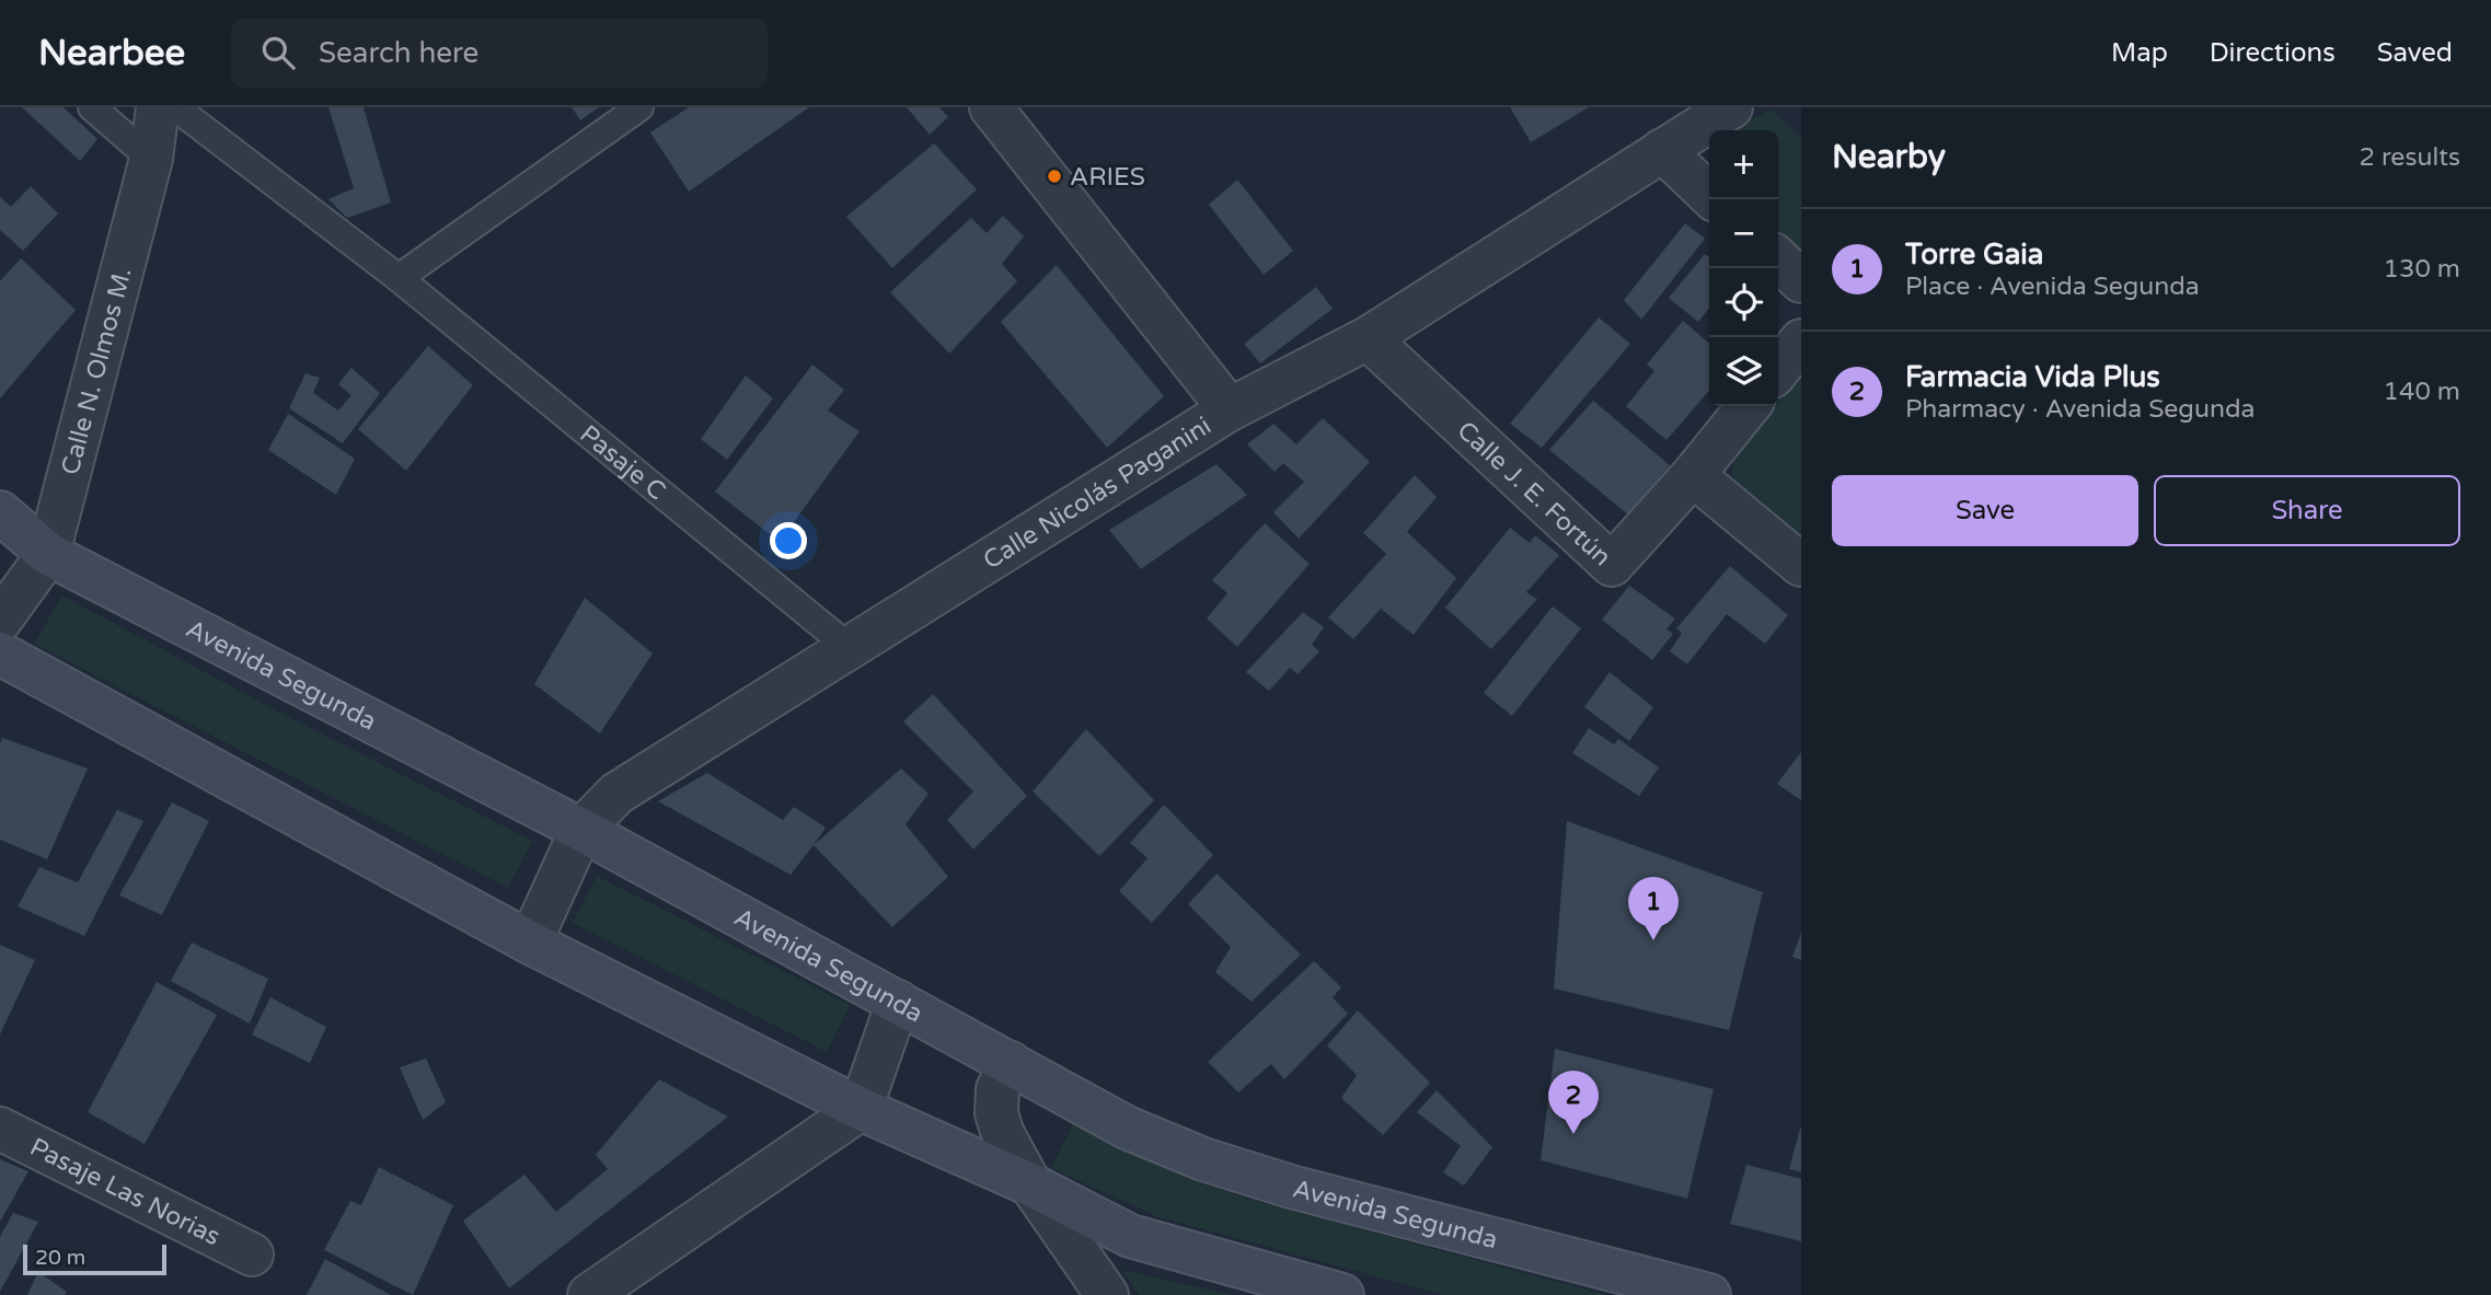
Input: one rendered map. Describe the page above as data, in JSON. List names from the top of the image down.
{
  "streets": {
    "main road": ["Avenida Segunda"],
    "street": [
      "Calle N. Olmos M.",
      "Calle J. E. Fortún",
      "Calle Nicolás Paganini",
      "Pasaje Las Norias"
    ],
    "lane": ["Pasaje C"]
  },
  "crossings": [
    ["Calle N. Olmos M.", "Avenida Segunda"],
    ["Pasaje C", "Calle Nicolás Paganini"],
    ["Calle J. E. Fortún", "Calle Nicolás Paganini"],
    ["Calle Nicolás Paganini", "Avenida Segunda"]
  ],
  "places": ["ARIES"],
  "scale_bar": "20 m",
  "page": {
    "header": "Nearbee",
    "search": "Search here",
    "nav": ["Map", "Directions", "Saved"],
    "heading": ["Nearby", "2 results"],
    "map_buttons": ["+", "−"],
    "list": [
      {
        "mark": "1",
        "name": "Torre Gaia",
        "note": "Place · Avenida Segunda",
        "value": "130 m"
      },
      {
        "mark": "2",
        "name": "Farmacia Vida Plus",
        "note": "Pharmacy · Avenida Segunda",
        "value": "140 m"
      }
    ],
    "buttons": ["Save", "Share"],
    "pins": ["1", "2"],
    "scale": "20 m"
  }
}
